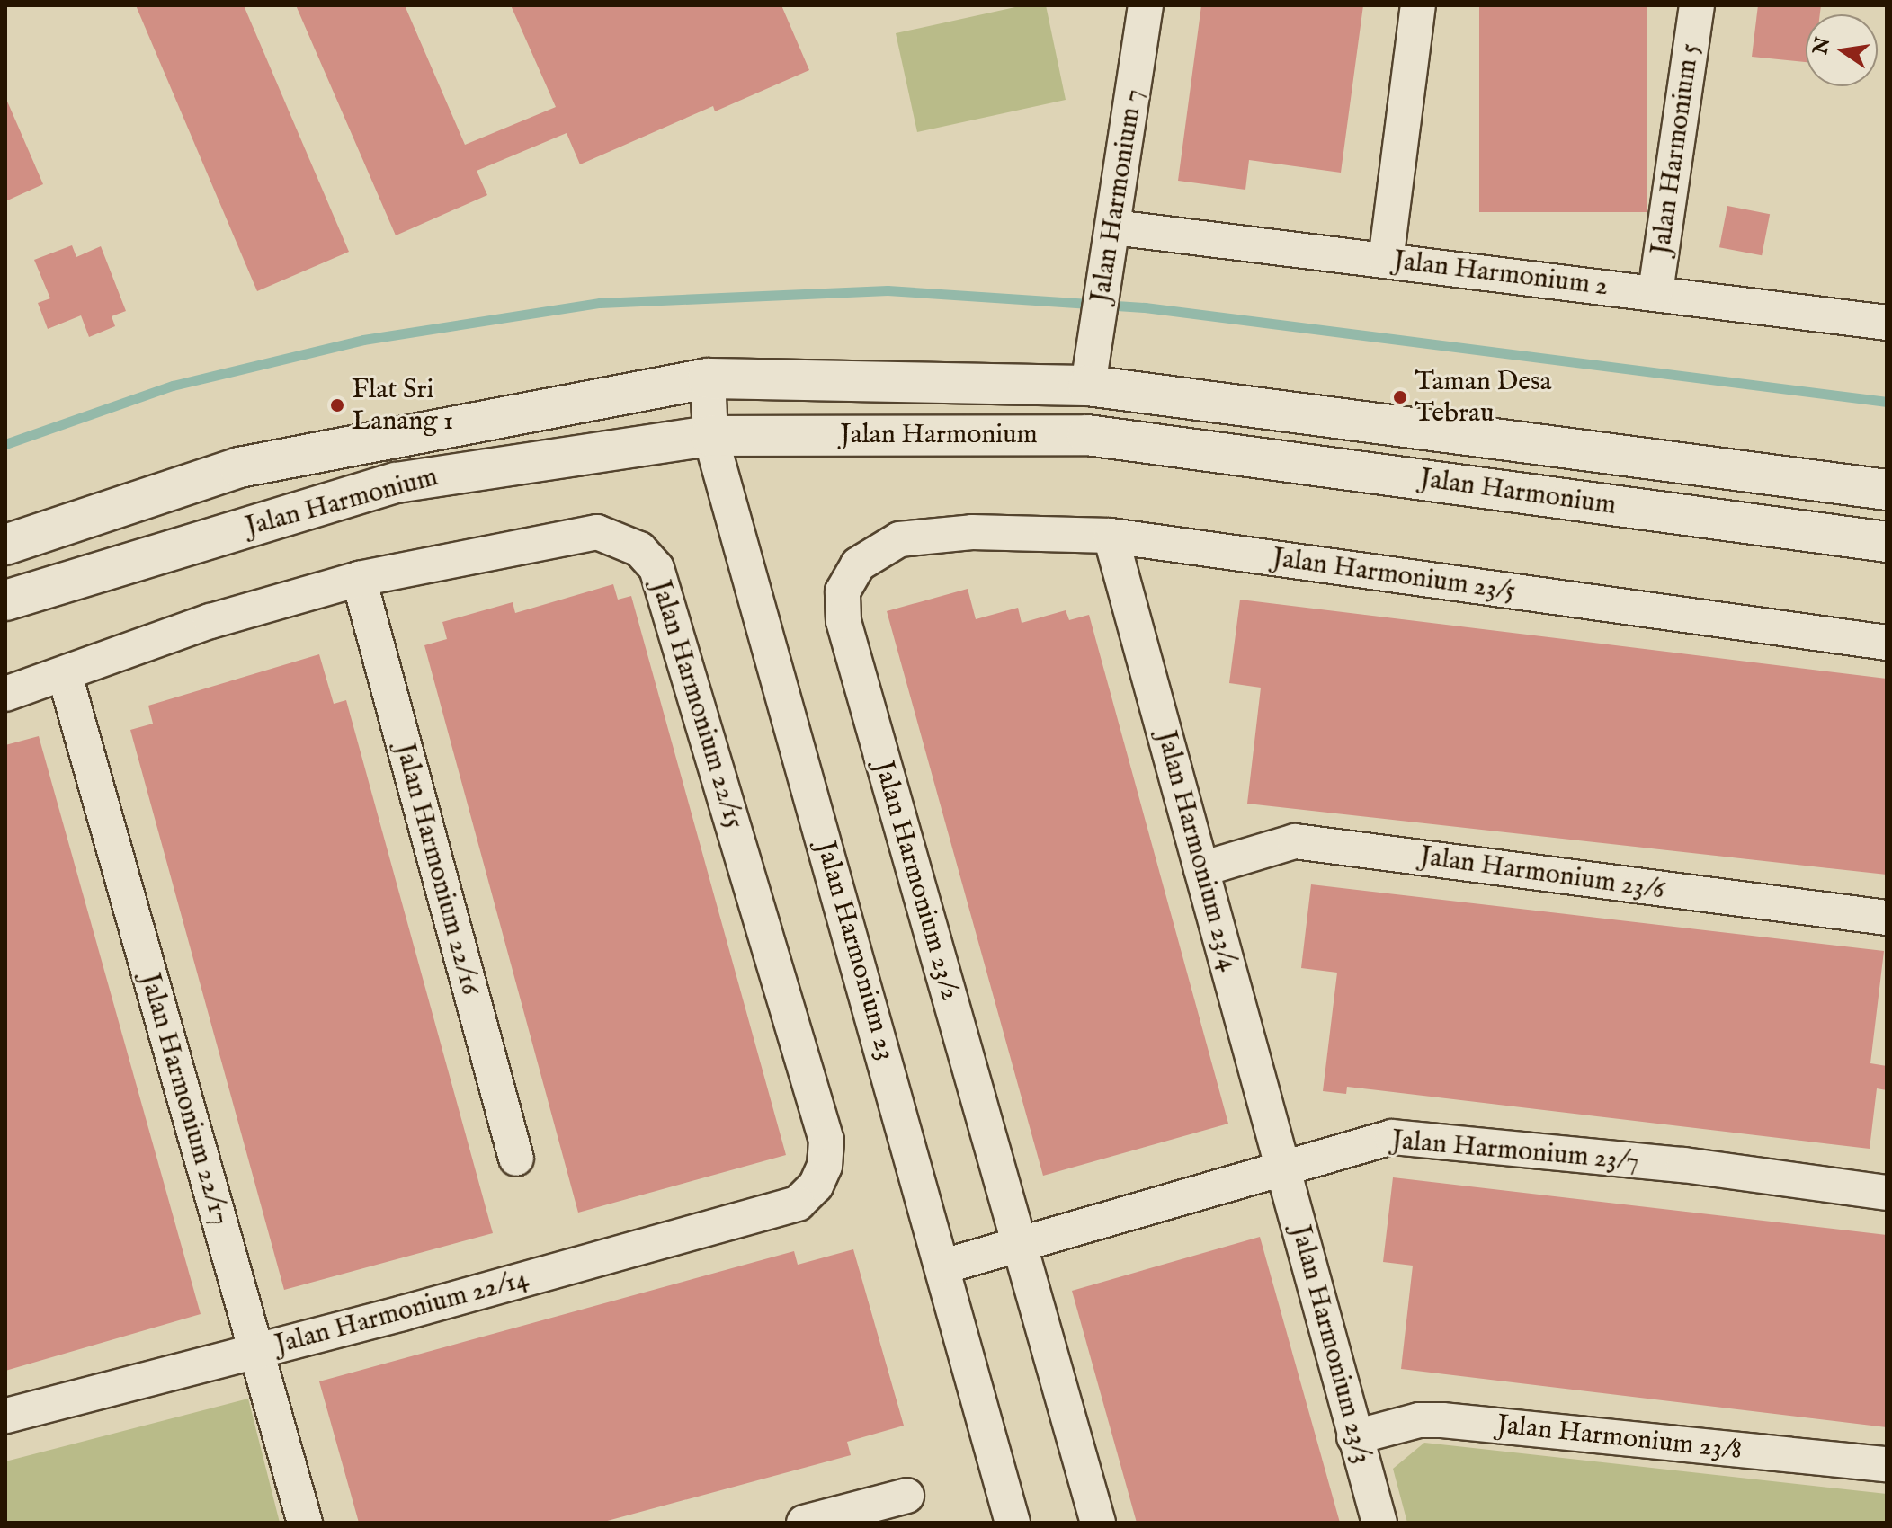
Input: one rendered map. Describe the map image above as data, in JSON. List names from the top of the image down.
{
  "streets": {
    "main road": ["Jalan Harmonium"],
    "street": [
      "Jalan Harmonium 5",
      "Jalan Harmonium 7",
      "Jalan Harmonium 2",
      "Jalan Harmonium 23/5",
      "Jalan Harmonium 22/15",
      "Jalan Harmonium 23/4",
      "Jalan Harmonium 22/16",
      "Jalan Harmonium 23/6",
      "Jalan Harmonium 23/2",
      "Jalan Harmonium 23",
      "Jalan Harmonium 22/17",
      "Jalan Harmonium 23/7",
      "Jalan Harmonium 22/14",
      "Jalan Harmonium 23/3",
      "Jalan Harmonium 23/8"
    ]
  },
  "crossings": [
    ["Jalan Harmonium 5", "Jalan Harmonium 2"],
    ["Jalan Harmonium 7", "Jalan Harmonium 2"],
    ["Jalan Harmonium 7", "Jalan Harmonium"],
    ["Jalan Harmonium", "Jalan Harmonium 23"],
    ["Jalan Harmonium 23/5", "Jalan Harmonium 23/4"],
    ["Jalan Harmonium 23/5", "Jalan Harmonium 23/2"],
    ["Jalan Harmonium 22/15", "Jalan Harmonium 22/16"],
    ["Jalan Harmonium 22/15", "Jalan Harmonium 22/17"],
    ["Jalan Harmonium 22/15", "Jalan Harmonium 22/14"],
    ["Jalan Harmonium 23/4", "Jalan Harmonium 23/6"],
    ["Jalan Harmonium 23/4", "Jalan Harmonium 23/7"],
    ["Jalan Harmonium 23/4", "Jalan Harmonium 23/3"],
    ["Jalan Harmonium 23/2", "Jalan Harmonium 23/7"],
    ["Jalan Harmonium 23", "Jalan Harmonium 23/7"],
    ["Jalan Harmonium 22/17", "Jalan Harmonium 22/14"],
    ["Jalan Harmonium 23/7", "Jalan Harmonium 23/3"],
    ["Jalan Harmonium 23/3", "Jalan Harmonium 23/8"]
  ],
  "places": ["Taman Desa Tebrau", "Flat Sri Lanang 1"],
  "north": "left"
}
